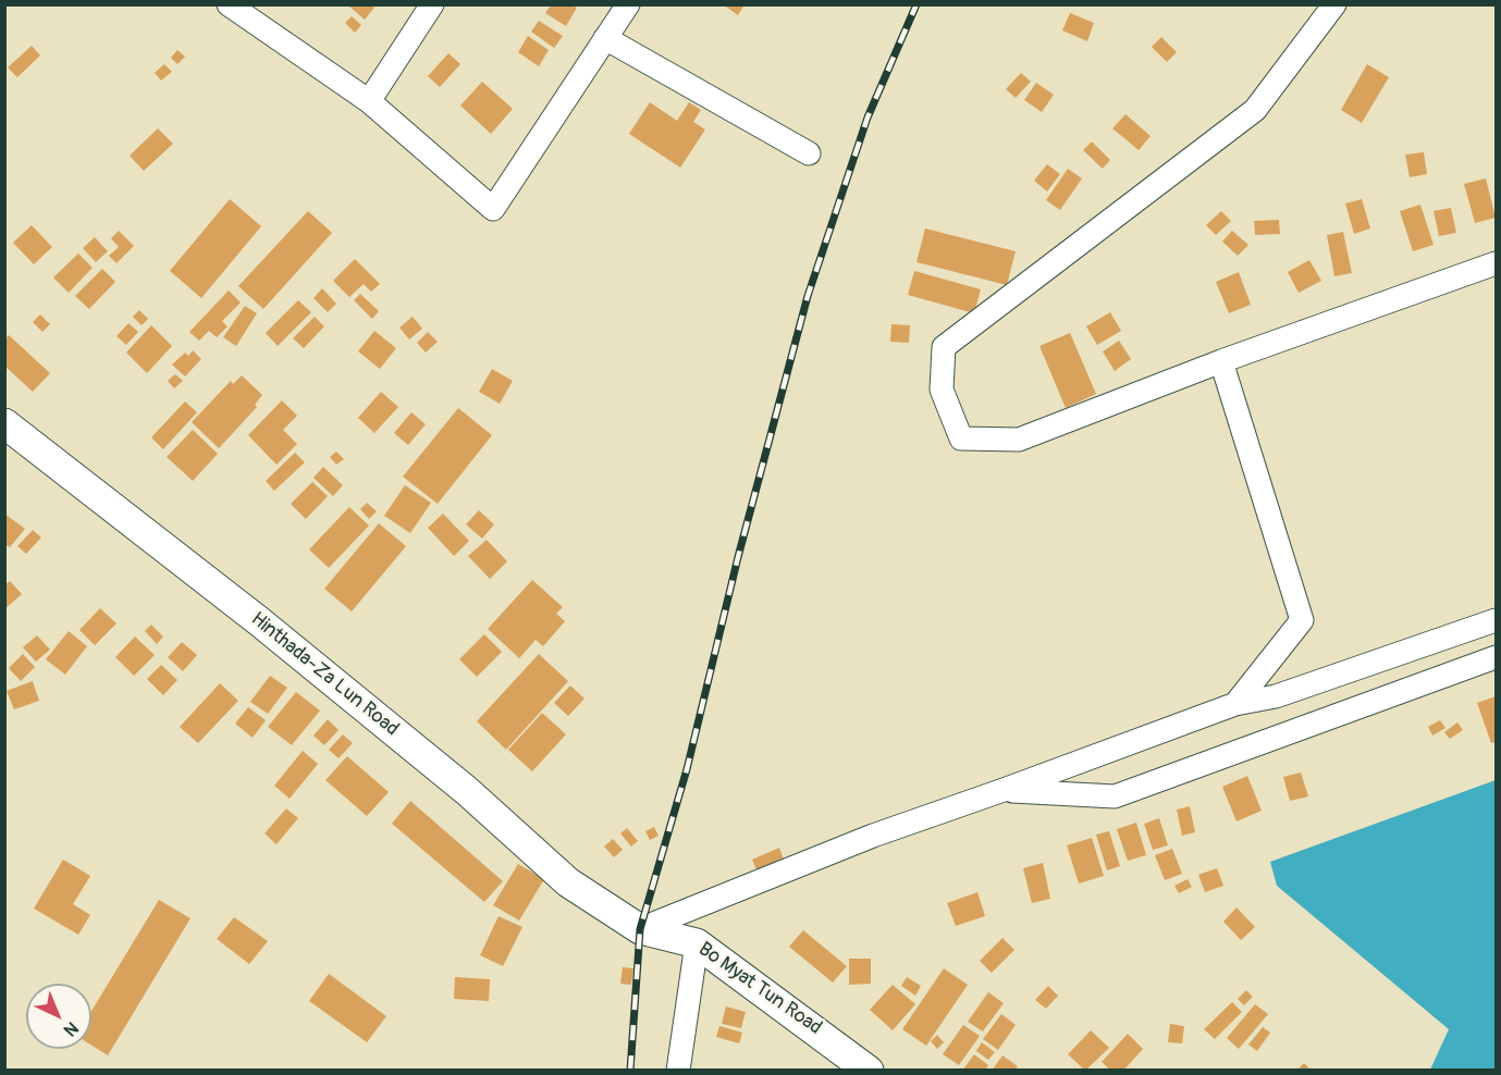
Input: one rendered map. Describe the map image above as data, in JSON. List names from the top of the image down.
{
  "streets": {
    "main road": ["Hinthada-Za Lun Road", "Bo Myat Tun Road"]
  },
  "crossings": [
    ["Hinthada-Za Lun Road", "Bo Myat Tun Road"]
  ],
  "north": "bottom right"
}
